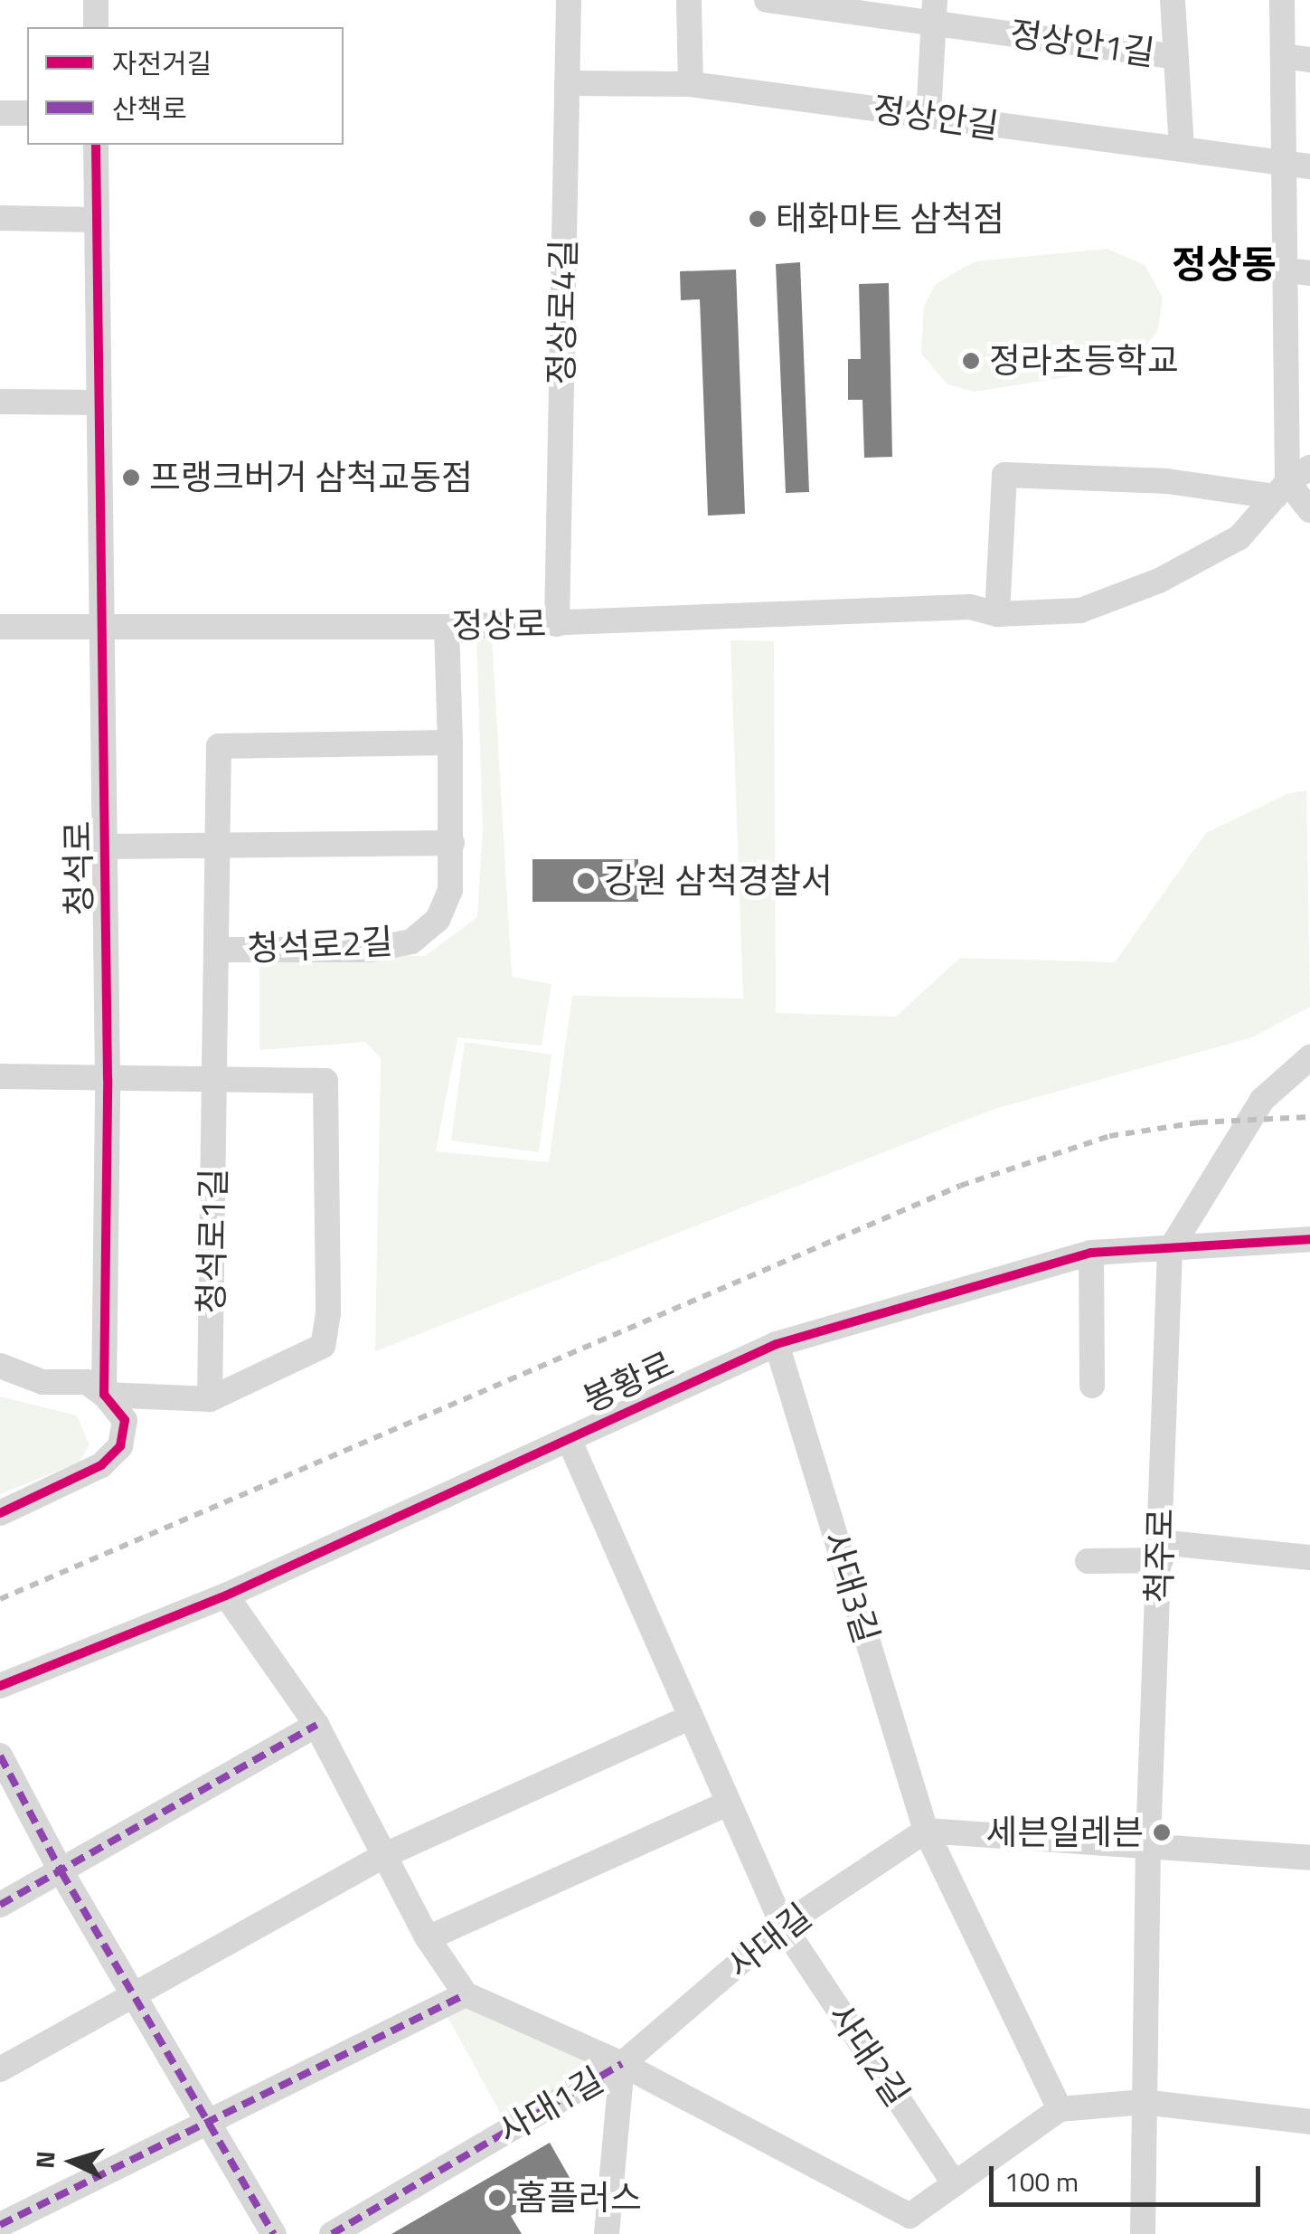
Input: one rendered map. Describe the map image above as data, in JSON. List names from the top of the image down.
{
  "streets": {
    "street": [
      "정상안1길",
      "정상안길",
      "정상로4길",
      "정상로",
      "청석로",
      "청석로2길",
      "청석로1길",
      "봉황로",
      "척주로",
      "사대3길",
      "사대길",
      "사대2길",
      "사대1길"
    ]
  },
  "crossings": [
    ["정상안길", "정상로4길"],
    ["정상로4길", "정상로"],
    ["정상로", "청석로"],
    ["정상로", "청석로2길"],
    ["청석로2길", "청석로1길"],
    ["봉황로", "척주로"],
    ["봉황로", "사대3길"],
    ["봉황로", "사대길"],
    ["봉황로", "사대2길"],
    ["사대3길", "사대길"],
    ["사대길", "사대2길"],
    ["사대길", "사대1길"]
  ],
  "districts": ["정상동"],
  "places": [
    "태화마트 삼척점",
    "정라초등학교",
    "프랭크버거 삼척교동점",
    "강원 삼척경찰서",
    "세븐일레븐",
    "홈플러스"
  ],
  "legend": ["자전거길", "산책로"],
  "scale_bar": "100 m",
  "north": "left"
}
